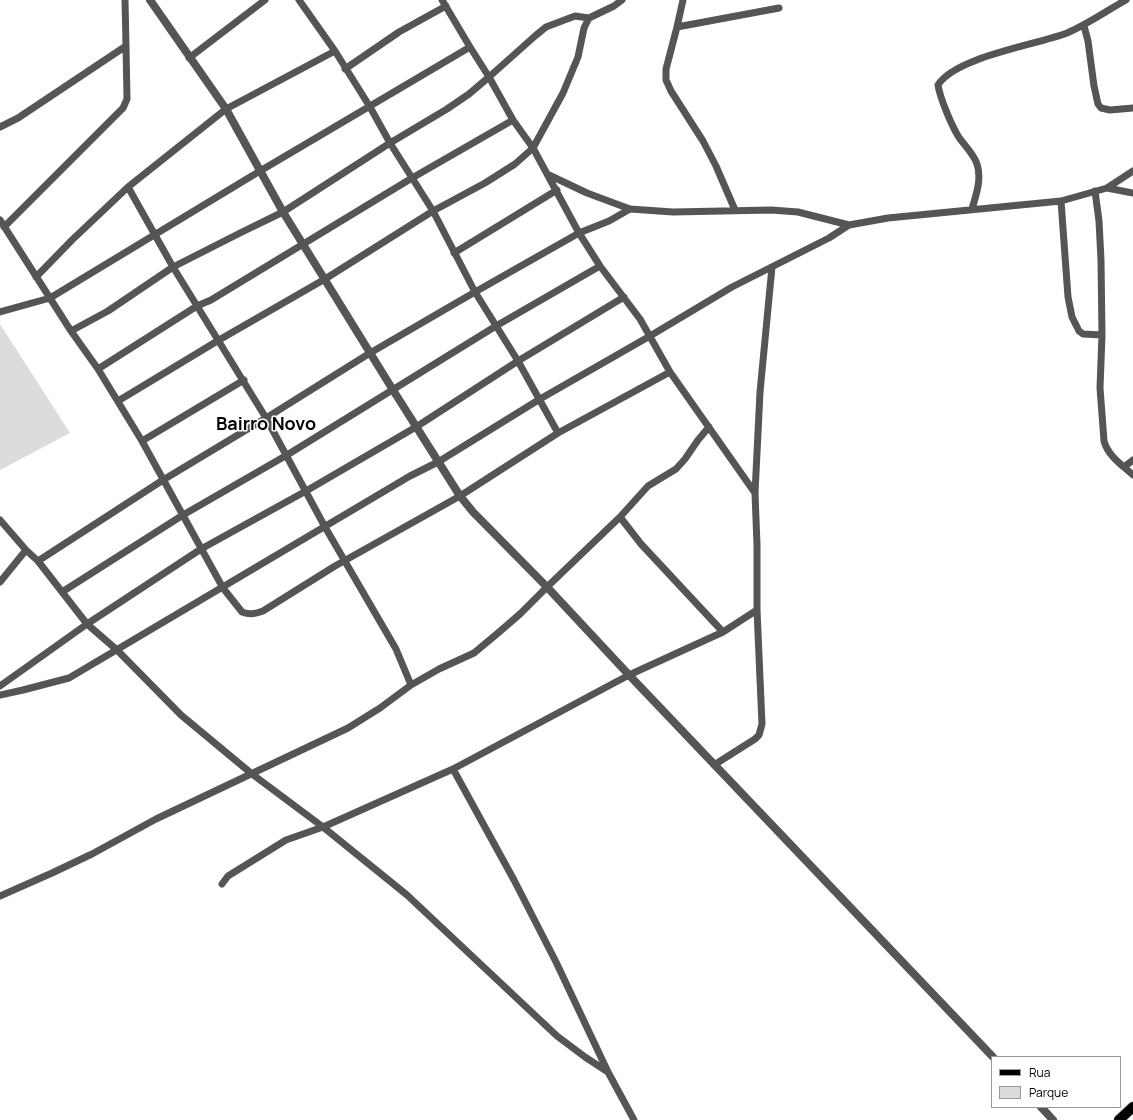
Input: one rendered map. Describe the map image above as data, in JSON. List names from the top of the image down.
{
  "districts": ["Bairro Novo"],
  "legend": ["Rua", "Parque"]
}
